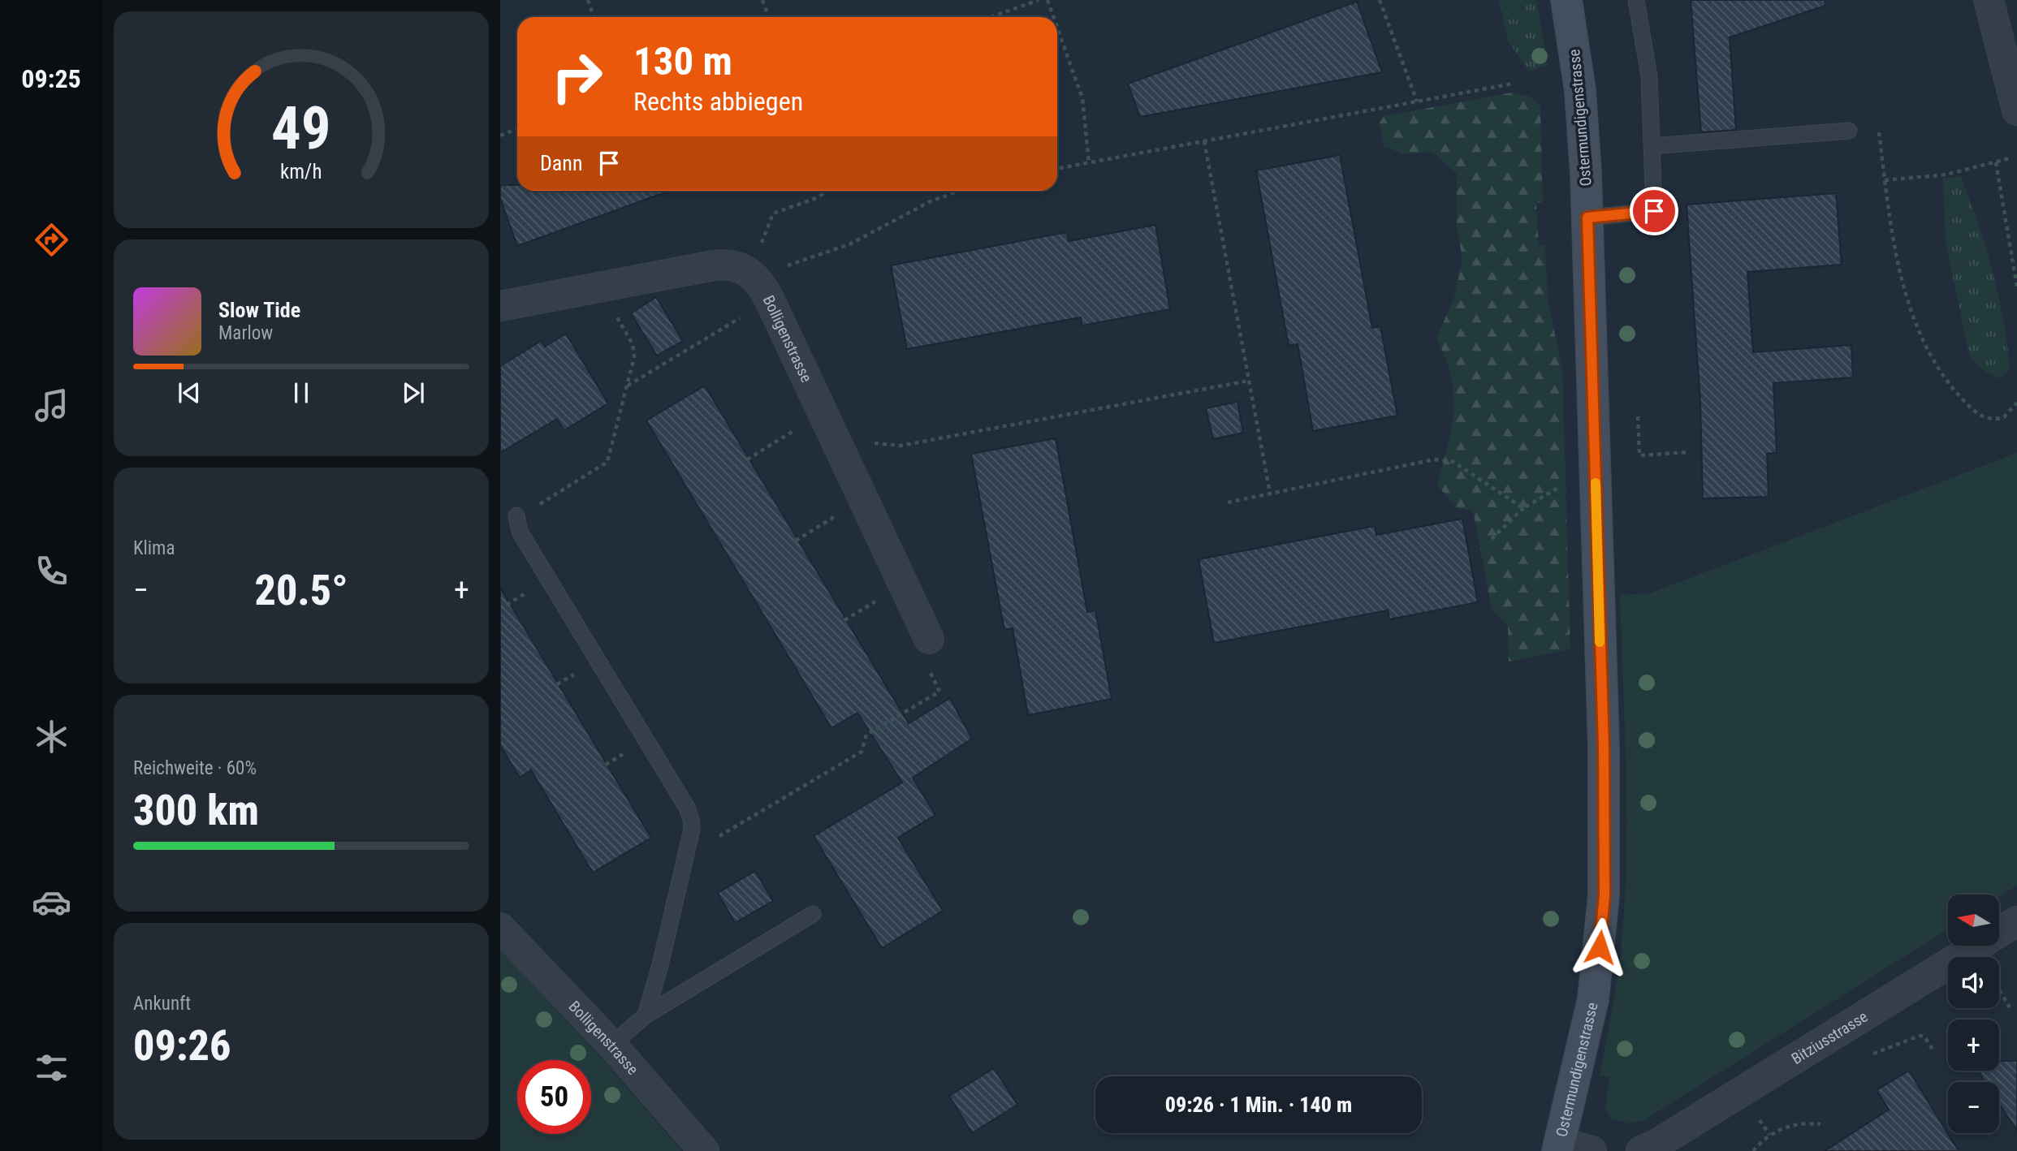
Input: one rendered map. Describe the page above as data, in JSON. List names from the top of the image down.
{
  "streets": {
    "main road": ["Ostermundigenstrasse"],
    "street": ["Bolligenstrasse", "Bitziusstrasse"]
  },
  "north": "left",
  "page": {
    "tabs": "09:25",
    "turn": ["130 m", "Rechts abbiegen"],
    "then": "Dann",
    "song": ["Slow Tide", "Marlow"],
    "tile": [
      "Klima",
      ["Reichweite · 60%", "300 km"],
      ["Ankunft", "09:26"]
    ],
    "heat": ["−", "20.5°", "+"],
    "map_buttons": ["+", "−"],
    "limit": "50",
    "trip": "09:26 · 1 Min. · 140 m",
    "gauge": ["49", "km/h"]
  }
}
